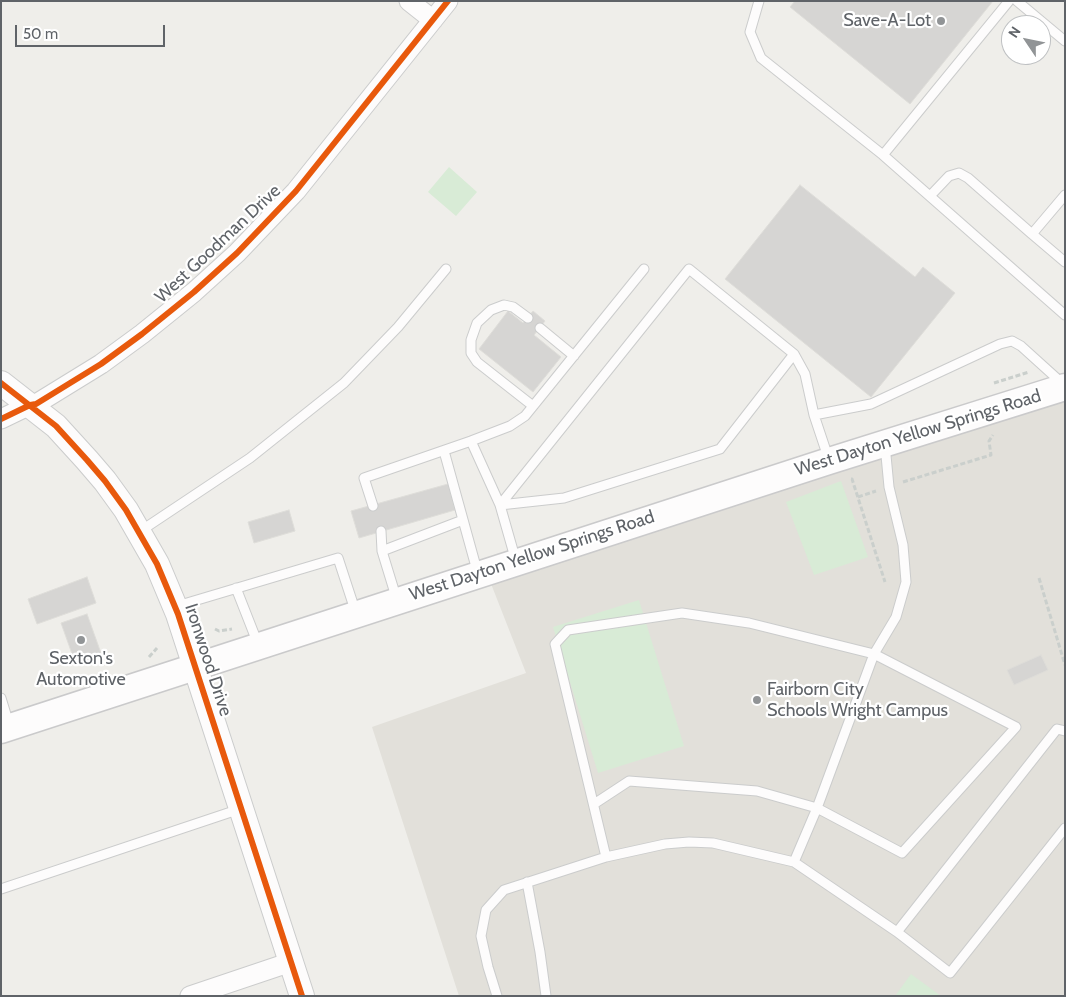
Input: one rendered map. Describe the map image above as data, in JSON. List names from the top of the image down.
{
  "streets": {
    "main road": ["West Dayton Yellow Springs Road"],
    "street": ["West Goodman Drive", "Ironwood Drive"]
  },
  "crossings": [
    ["West Goodman Drive", "Ironwood Drive"],
    ["West Dayton Yellow Springs Road", "Ironwood Drive"]
  ],
  "places": ["Save-A-Lot", "Sexton's Automotive", "Fairborn City Schools Wright Campus"],
  "scale_bar": "50 m",
  "north": "top left"
}
